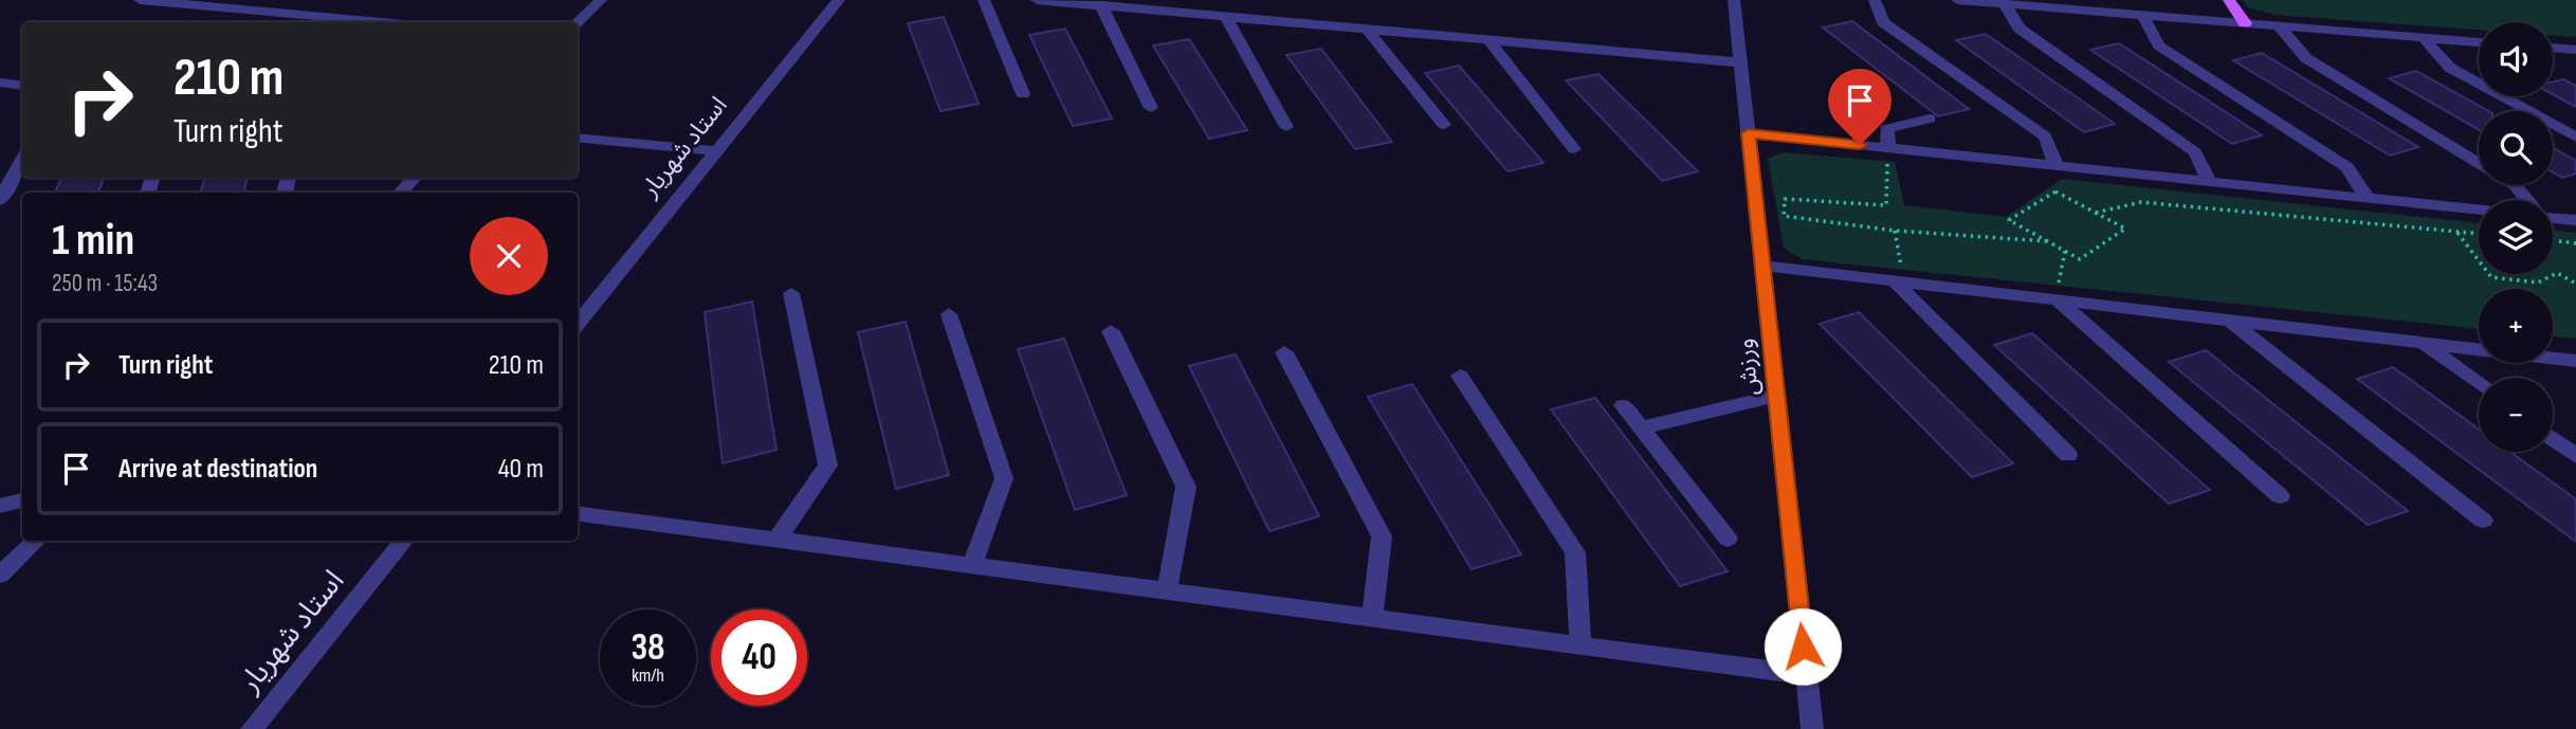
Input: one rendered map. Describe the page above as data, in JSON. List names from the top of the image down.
{
  "streets": {
    "street": ["استاد شهریار", "ورزش"]
  },
  "page": {
    "map_buttons": ["+", "−"],
    "turn": ["210 m", "Turn right"],
    "heading": ["1 min", "250 m · 15:43"],
    "list": [
      {
        "name": "Turn right",
        "value": "210 m"
      },
      {
        "name": "Arrive at destination",
        "value": "40 m"
      }
    ],
    "speed": "38 km/h",
    "limit": "40"
  }
}
